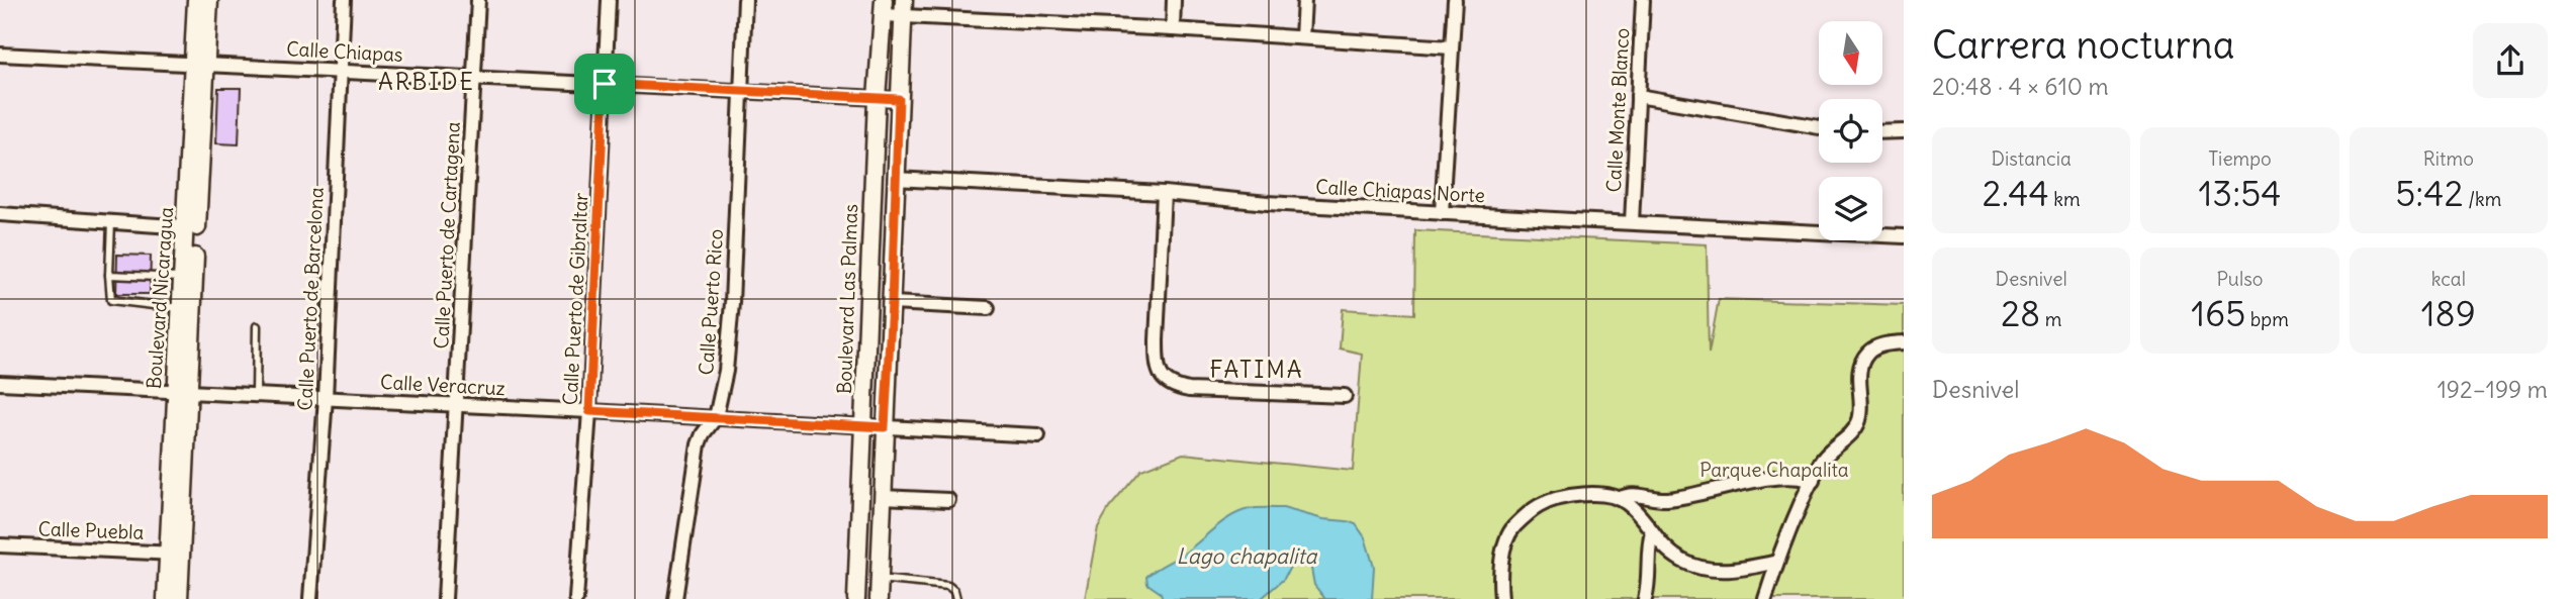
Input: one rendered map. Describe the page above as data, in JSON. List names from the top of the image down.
{
  "streets": {
    "street": [
      "Calle Chiapas",
      "Calle Monte Blanco",
      "Calle Chiapas Norte",
      "Calle Puerto de Cartagena",
      "Boulevard Nicaragua",
      "Calle Puerto de Barcelona",
      "Calle Puerto de Gibraltar",
      "Boulevard Las Palmas",
      "Calle Puerto Rico",
      "Calle Veracruz",
      "Calle Puebla"
    ]
  },
  "crossings": [
    ["Calle Chiapas", "Calle Puerto de Cartagena"],
    ["Calle Chiapas", "Boulevard Nicaragua"],
    ["Calle Chiapas", "Calle Puerto de Barcelona"],
    ["Calle Chiapas", "Calle Puerto de Gibraltar"],
    ["Calle Chiapas", "Boulevard Las Palmas"],
    ["Calle Chiapas", "Calle Puerto Rico"],
    ["Calle Monte Blanco", "Calle Chiapas Norte"],
    ["Calle Puerto de Cartagena", "Calle Veracruz"],
    ["Boulevard Nicaragua", "Calle Veracruz"],
    ["Boulevard Nicaragua", "Calle Puebla"],
    ["Calle Puerto de Barcelona", "Calle Veracruz"],
    ["Calle Puerto de Gibraltar", "Calle Veracruz"],
    ["Boulevard Las Palmas", "Calle Veracruz"],
    ["Calle Puerto Rico", "Calle Veracruz"]
  ],
  "districts": ["ARBIDE", "FATIMA"],
  "water": ["Lago chapalita"],
  "parks": ["Parque Chapalita"],
  "north": "bottom",
  "page": {
    "heading": ["Carrera nocturna", "20:48 · 4 × 610 m"],
    "stats": [
      ["Distancia", "2.44 km"],
      ["Tiempo", "13:54"],
      ["Ritmo", "5:42 /km"],
      ["Desnivel", "28 m"],
      ["Pulso", "165 bpm"],
      ["kcal", "189"]
    ],
    "chart": ["Desnivel", "192–199 m"]
  }
}
